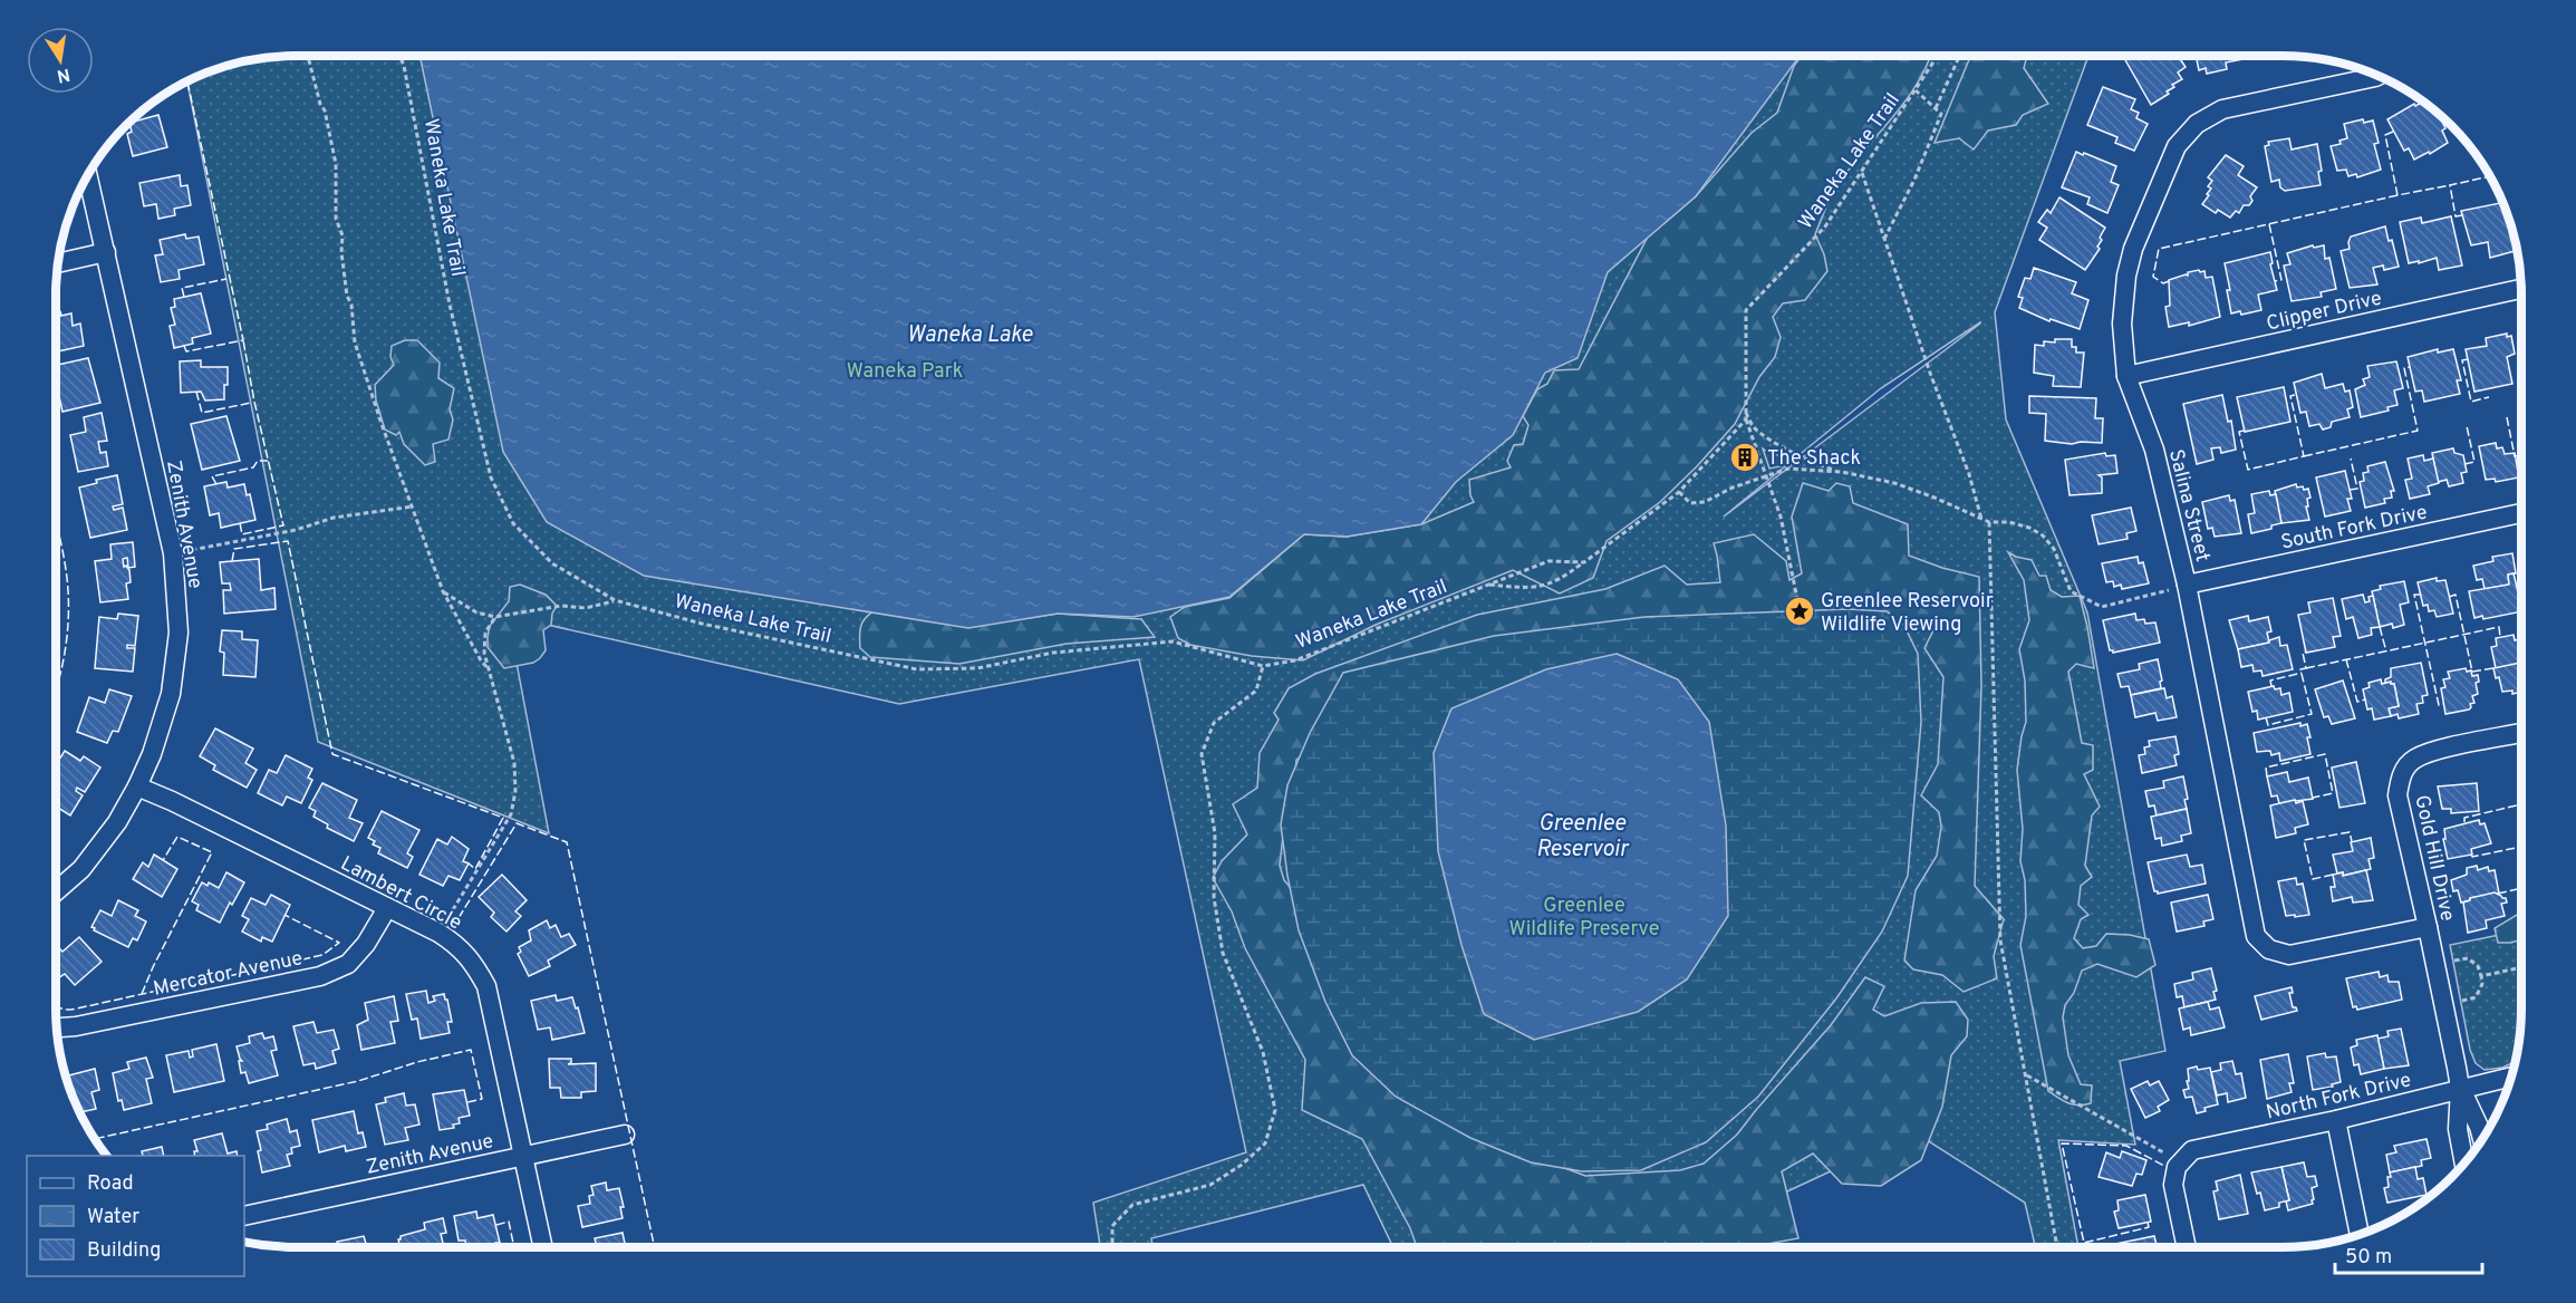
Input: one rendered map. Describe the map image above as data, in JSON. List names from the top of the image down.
{
  "streets": {
    "street": [
      "Clipper Drive",
      "Salina Street",
      "Zenith Avenue",
      "South Fork Drive",
      "Gold Hill Drive",
      "Lambert Circle",
      "Mercator Avenue",
      "North Fork Drive"
    ],
    "path": ["Waneka Lake Trail"]
  },
  "crossings": [
    ["Clipper Drive", "Salina Street"],
    ["Salina Street", "South Fork Drive"],
    ["Salina Street", "Gold Hill Drive"],
    ["Zenith Avenue", "Lambert Circle"],
    ["Gold Hill Drive", "North Fork Drive"],
    ["Lambert Circle", "Mercator Avenue"]
  ],
  "water": ["Waneka Lake", "Greenlee Reservoir"],
  "parks": ["Waneka Park", "Greenlee Wildlife Preserve"],
  "places": {
    "building": ["The Shack"],
    "place": ["Greenlee Reservoir Wildlife Viewing"]
  },
  "legend": ["Road", "Water", "Building"],
  "scale_bar": "50 m",
  "north": "bottom"
}
